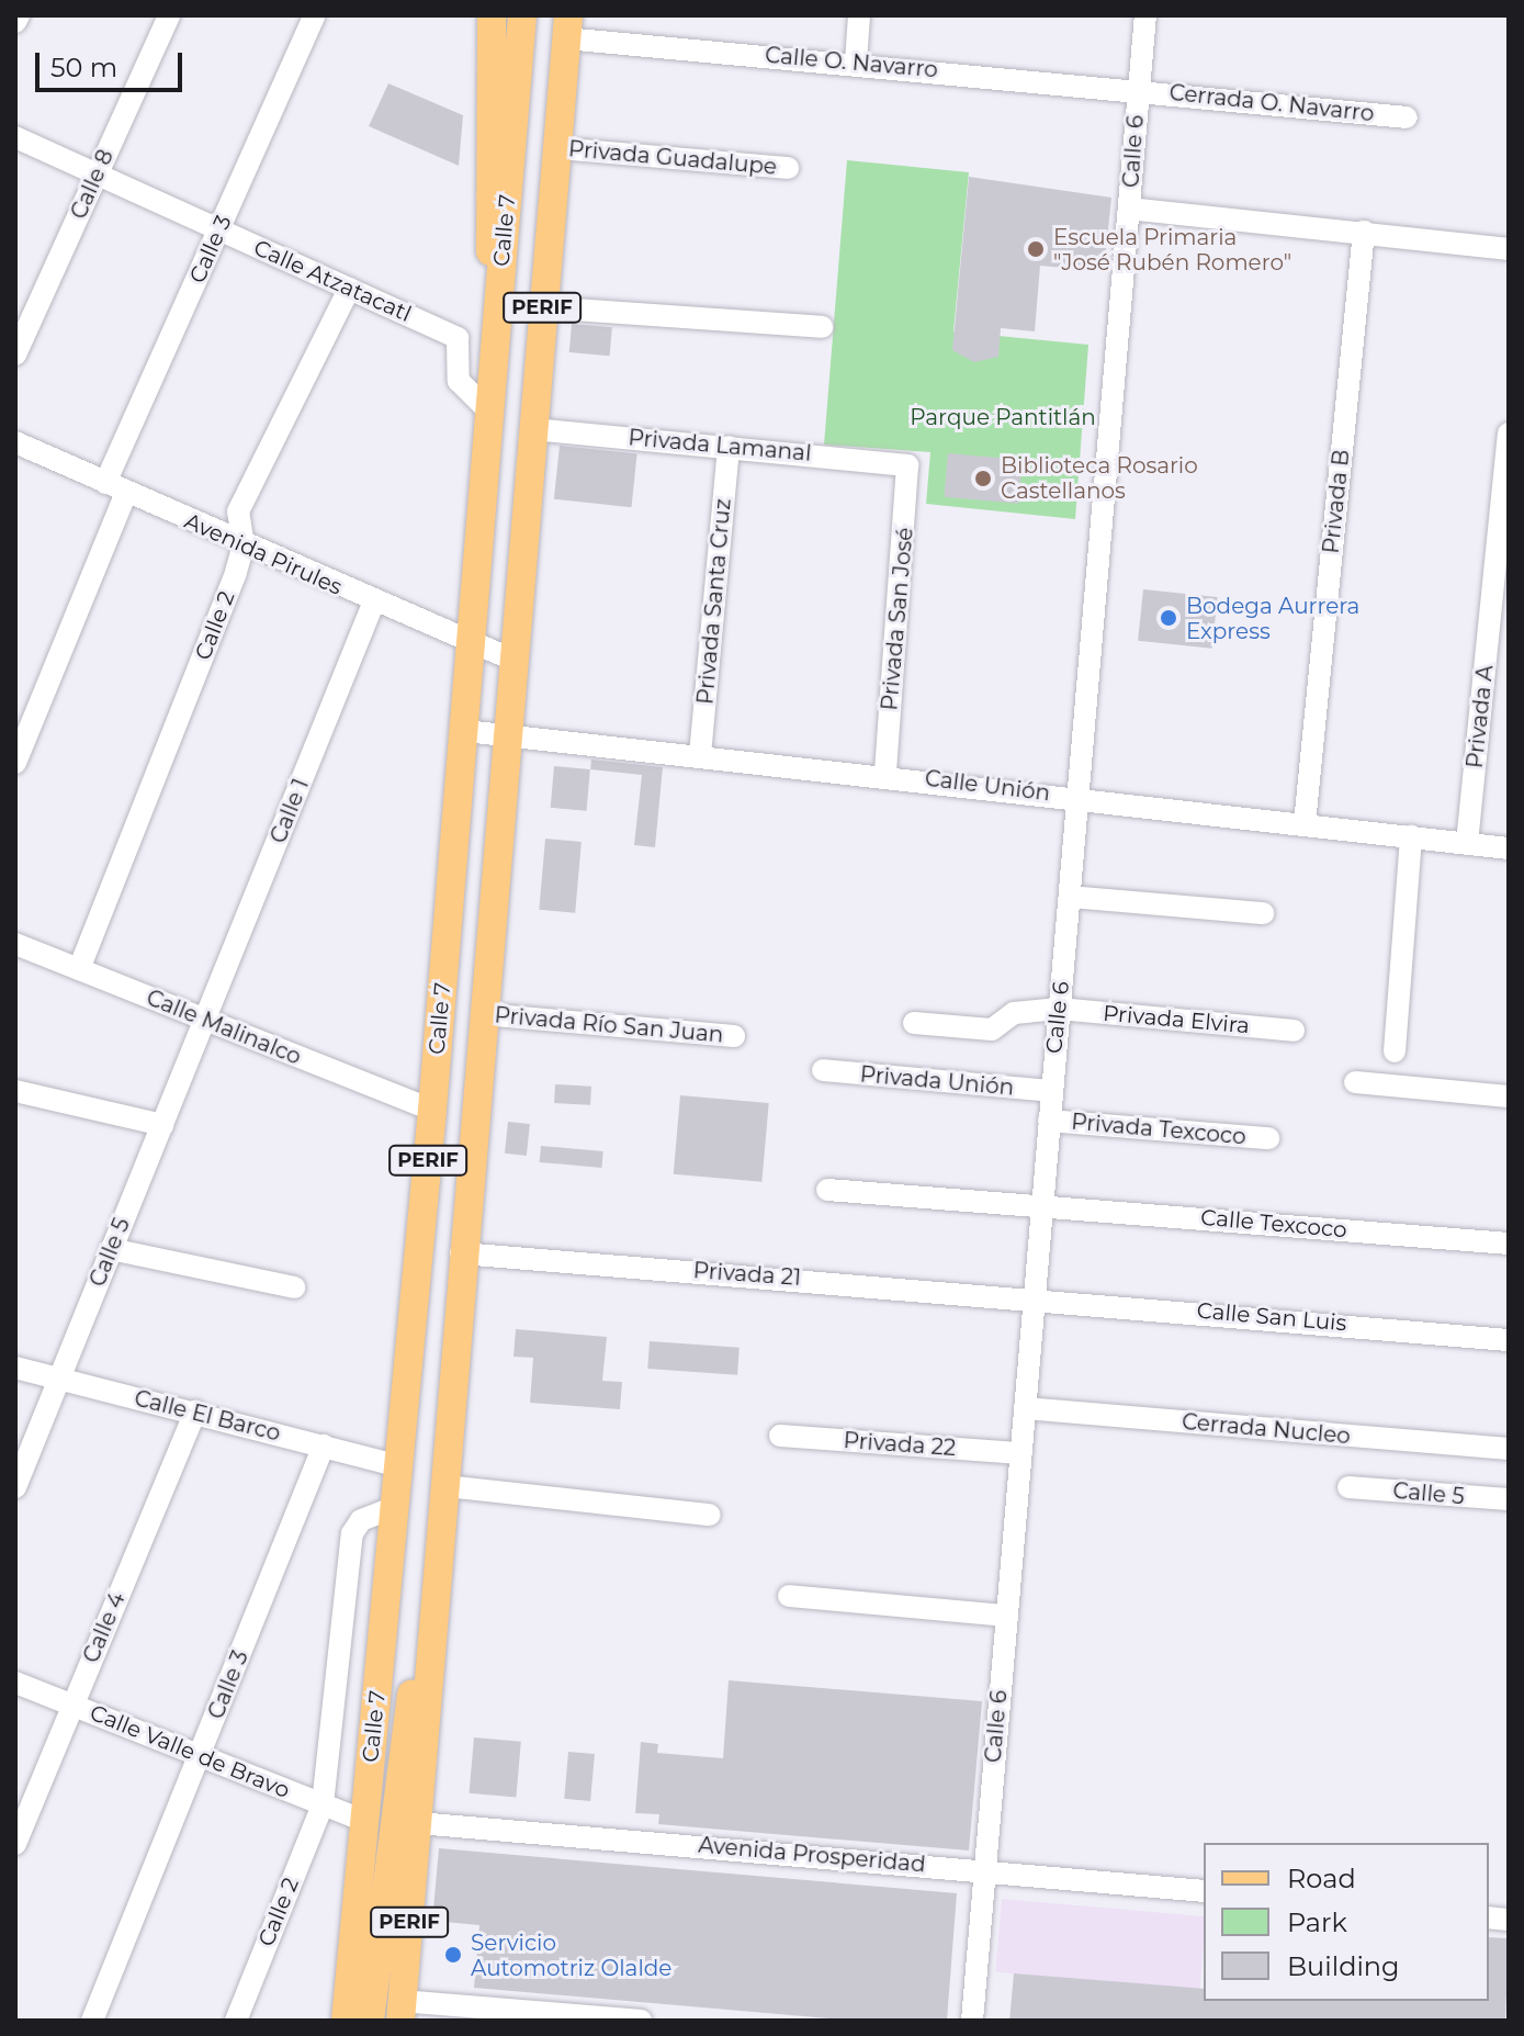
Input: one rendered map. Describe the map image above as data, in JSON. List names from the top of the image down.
{
  "streets": {
    "main road": ["Calle 7", "PERIF"],
    "street": [
      "Calle O. Navarro",
      "Cerrada O. Navarro",
      "Calle 6",
      "Privada Guadalupe",
      "Calle 8",
      "Calle 3",
      "Calle Atzatacatl",
      "Privada Lamanal",
      "Privada B",
      "Avenida Pirules",
      "Privada Santa Cruz",
      "Privada San José",
      "Calle 2",
      "Privada A",
      "Calle Unión",
      "Calle 1",
      "Privada Elvira",
      "Privada Río San Juan",
      "Calle Malinalco",
      "Privada Unión",
      "Privada Texcoco",
      "Calle Texcoco",
      "Calle 5",
      "Privada 21",
      "Calle San Luis",
      "Calle El Barco",
      "Cerrada Nucleo",
      "Privada 22",
      "Calle 4",
      "Calle Valle de Bravo",
      "Avenida Prosperidad"
    ]
  },
  "crossings": [
    ["Calle O. Navarro", "Cerrada O. Navarro"],
    ["Calle O. Navarro", "Calle 6"],
    ["Calle O. Navarro", "Calle 7"],
    ["Cerrada O. Navarro", "Calle 6"],
    ["Calle 6", "Calle Unión"],
    ["Calle 6", "Privada Elvira"],
    ["Calle 6", "Privada Unión"],
    ["Calle 6", "Privada Texcoco"],
    ["Calle 6", "Calle Texcoco"],
    ["Calle 6", "Privada 21"],
    ["Calle 6", "Calle San Luis"],
    ["Calle 6", "Cerrada Nucleo"],
    ["Calle 6", "Privada 22"],
    ["Calle 6", "Avenida Prosperidad"],
    ["Privada Guadalupe", "Calle 7"],
    ["Calle 8", "Calle Atzatacatl"],
    ["Calle 7", "Calle Atzatacatl"],
    ["Calle 7", "Privada Lamanal"],
    ["Calle 7", "Avenida Pirules"],
    ["Calle 7", "Calle 2"],
    ["Calle 7", "Calle Unión"],
    ["Calle 7", "Privada Río San Juan"],
    ["Calle 7", "Calle Malinalco"],
    ["Calle 7", "Privada 21"],
    ["Calle 7", "Calle El Barco"],
    ["Calle 7", "Calle Valle de Bravo"],
    ["Calle 7", "Avenida Prosperidad"],
    ["Calle 3", "Calle Atzatacatl"],
    ["Calle 3", "Avenida Pirules"],
    ["Calle 3", "Calle El Barco"],
    ["Calle 3", "Calle Valle de Bravo"],
    ["Calle Atzatacatl", "Calle 2"],
    ["Privada Lamanal", "Privada Santa Cruz"],
    ["Privada Lamanal", "Privada San José"],
    ["Privada B", "Calle Unión"],
    ["Avenida Pirules", "Calle 2"],
    ["Avenida Pirules", "Calle 1"],
    ["Privada Santa Cruz", "Calle Unión"],
    ["Privada San José", "Calle Unión"],
    ["Calle 2", "Calle Malinalco"],
    ["Calle 2", "Calle Valle de Bravo"],
    ["Privada A", "Calle Unión"],
    ["Calle 1", "Calle Malinalco"],
    ["Calle 1", "Calle 5"],
    ["Calle Malinalco", "Calle 5"],
    ["Calle 5", "Calle El Barco"],
    ["Privada 21", "Calle San Luis"],
    ["Calle El Barco", "Calle 4"],
    ["Calle 4", "Calle Valle de Bravo"]
  ],
  "parks": ["Parque Pantitlán"],
  "places": [
    "Escuela Primaria \"José Rubén Romero\"",
    "Biblioteca Rosario Castellanos",
    "Bodega Aurrera Express",
    "Servicio Automotriz Olalde"
  ],
  "legend": ["Road", "Park", "Building"],
  "scale_bar": "50 m"
}
